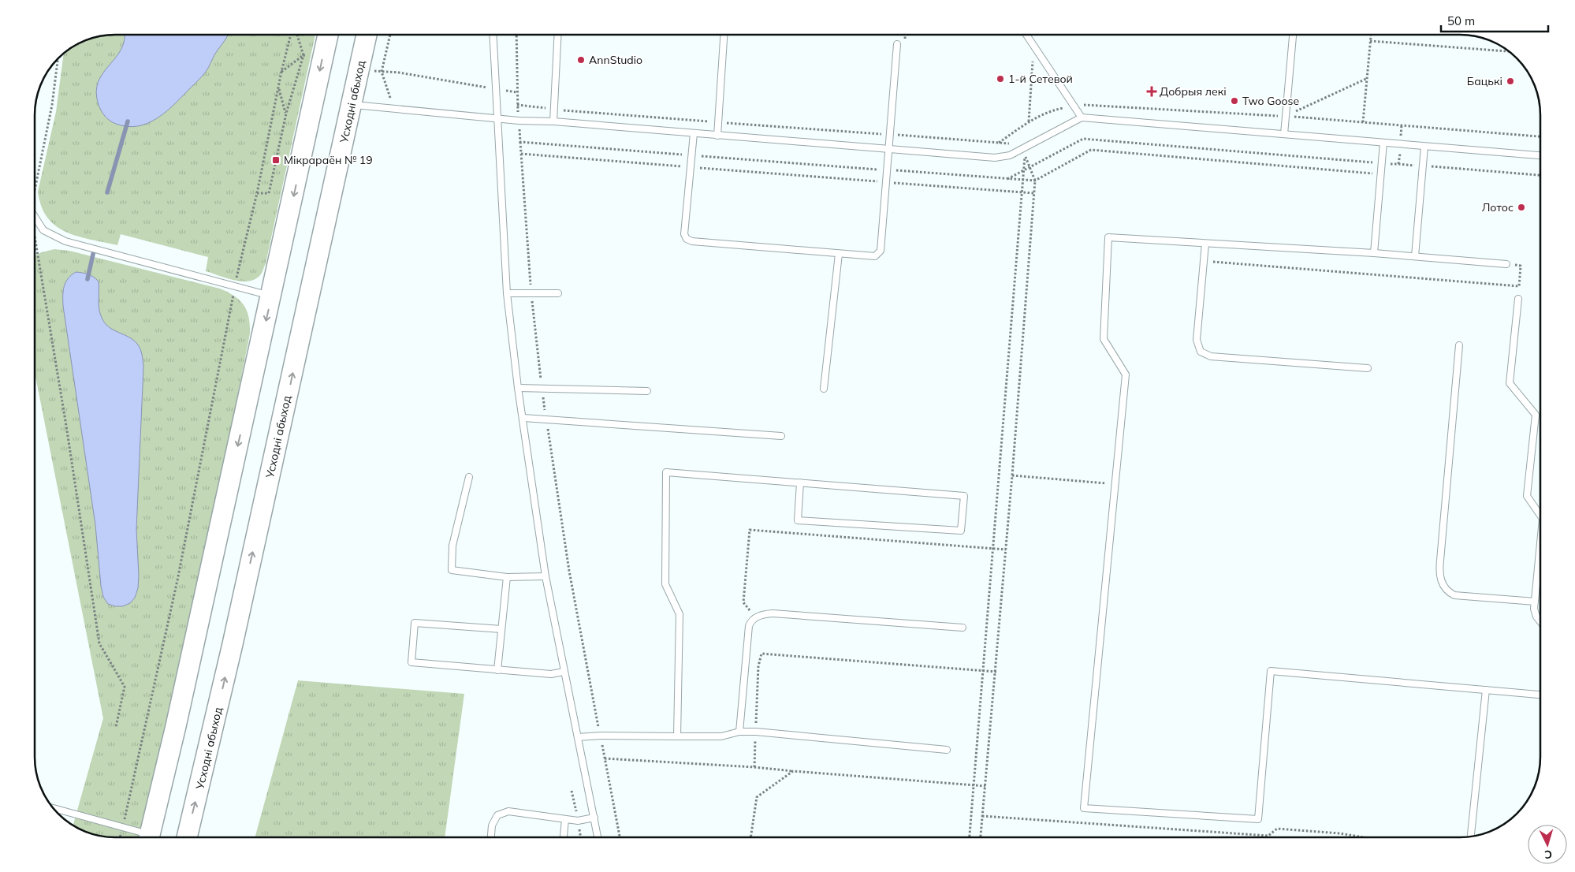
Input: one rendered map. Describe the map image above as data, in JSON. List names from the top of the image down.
{
  "streets": {
    "main road": ["Усходні абыход"]
  },
  "places": {
    "other": [
      "AnnStudio",
      "1-й Сетевой",
      "Бацькі",
      "Two Goose",
      "Лотос"
    ],
    "health": ["Добрыя лекі"],
    "transit": ["Мікрараён № 19"]
  },
  "scale_bar": "50 m",
  "north": "bottom"
}
